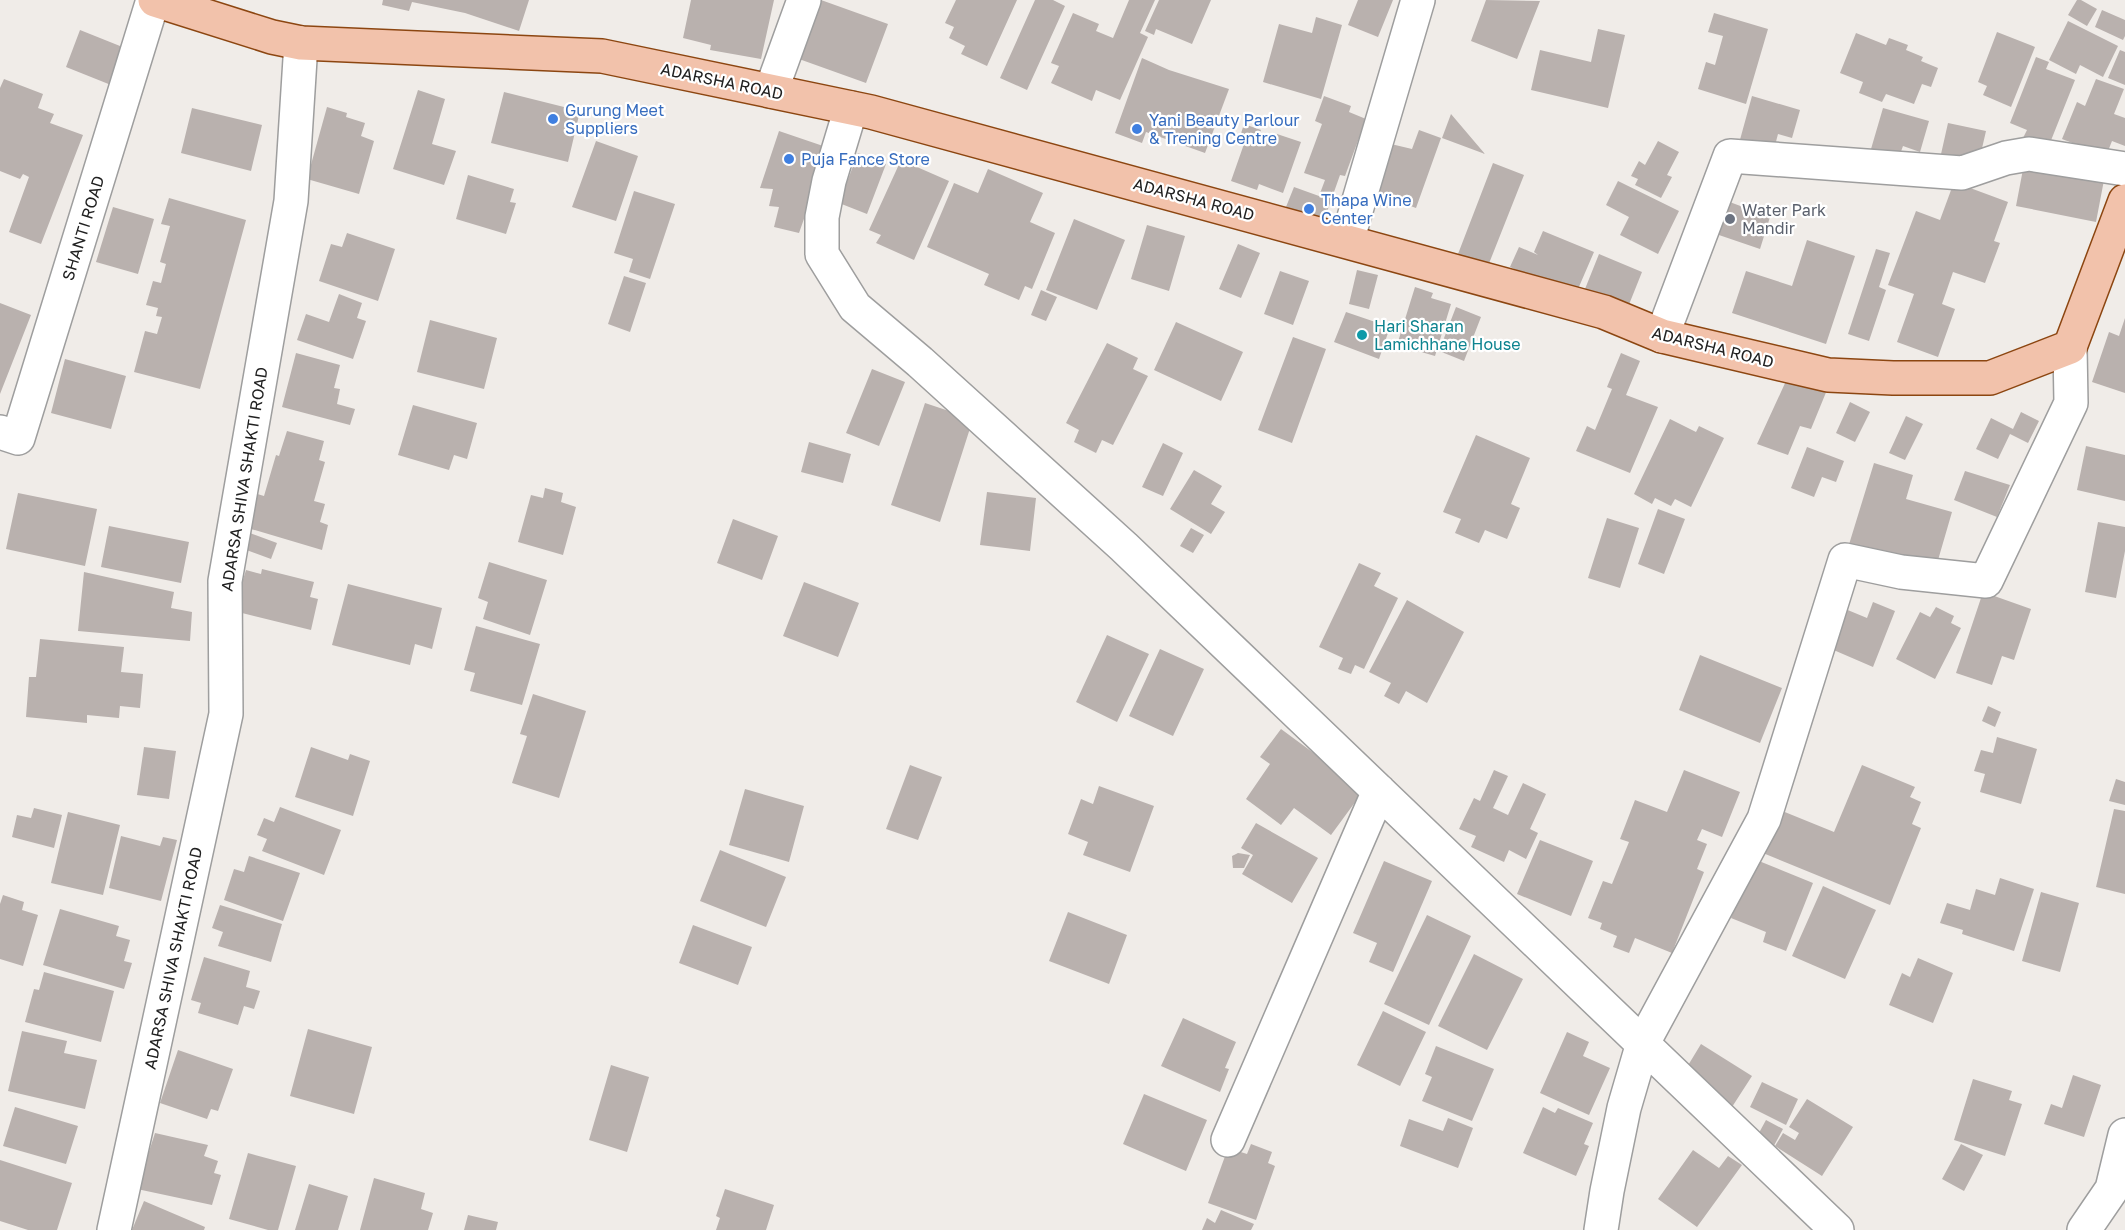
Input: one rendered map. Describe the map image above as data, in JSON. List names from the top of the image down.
{
  "streets": {
    "main road": ["ADARSHA ROAD"],
    "street": ["SHANTI ROAD", "ADARSA SHIVA SHAKTI ROAD"]
  },
  "crossings": [
    ["ADARSHA ROAD", "SHANTI ROAD"],
    ["ADARSHA ROAD", "ADARSA SHIVA SHAKTI ROAD"]
  ],
  "places": [
    "Gurung Meet Suppliers",
    "Yani Beauty Parlour & Trening Centre",
    "Puja Fance Store",
    "Thapa Wine Center",
    "Water Park Mandir",
    "Hari Sharan Lamichhane House"
  ]
}
